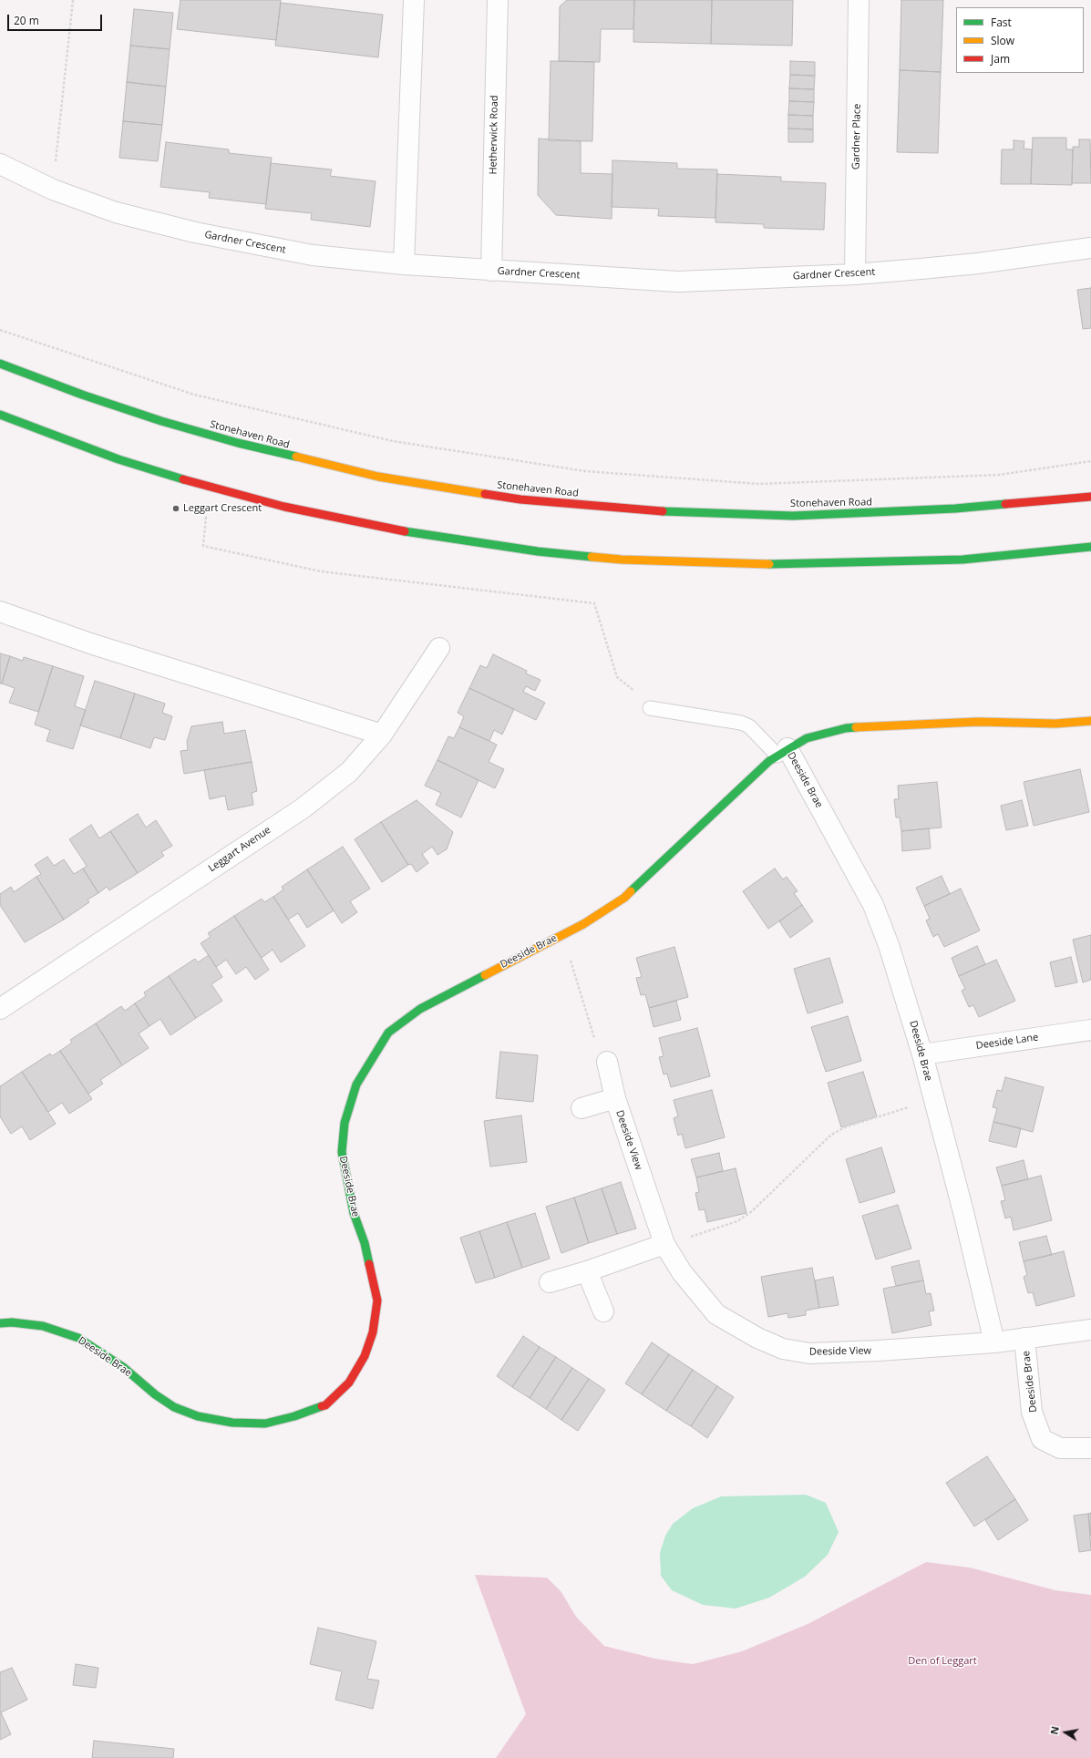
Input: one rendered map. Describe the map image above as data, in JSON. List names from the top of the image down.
{
  "streets": {
    "main road": ["Stonehaven Road", "Deeside Brae"],
    "street": [
      "Hetherwick Road",
      "Gardner Place",
      "Gardner Crescent",
      "Leggart Avenue",
      "Deeside Lane",
      "Deeside View"
    ]
  },
  "crossings": [
    ["Hetherwick Road", "Gardner Crescent"],
    ["Gardner Place", "Gardner Crescent"],
    ["Deeside Brae", "Deeside Lane"],
    ["Deeside Brae", "Deeside View"]
  ],
  "parks": ["Den of Leggart"],
  "places": ["Leggart Crescent"],
  "legend": ["Fast", "Slow", "Jam"],
  "scale_bar": "20 m",
  "north": "left"
}
